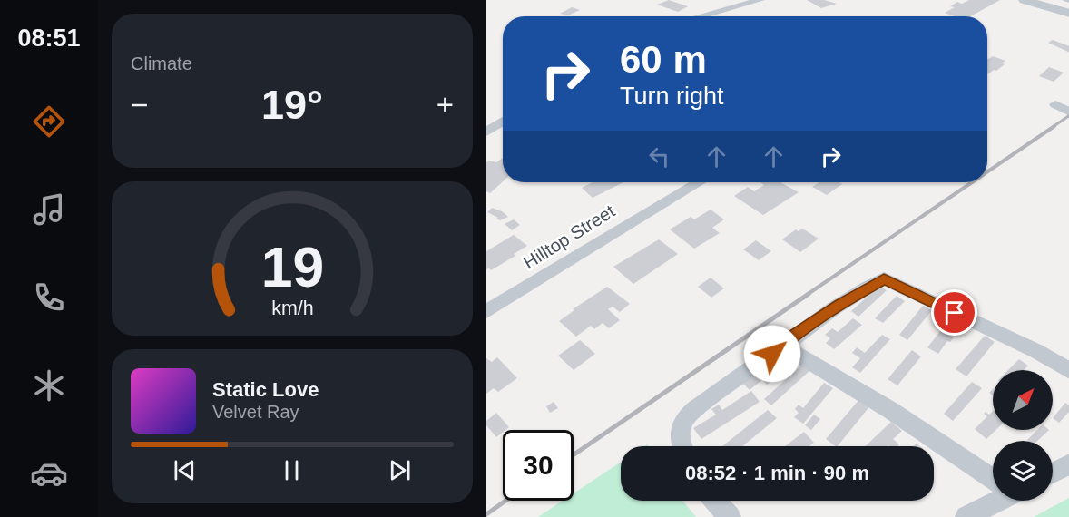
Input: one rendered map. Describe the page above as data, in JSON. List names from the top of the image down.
{
  "streets": {
    "street": ["Hilltop Street"]
  },
  "north": "top right",
  "page": {
    "tabs": "08:51",
    "tile": "Climate",
    "turn": ["60 m", "Turn right"],
    "heat": ["−", "19°", "+"],
    "song": ["Static Love", "Velvet Ray"],
    "limit": "30",
    "trip": "08:52 · 1 min · 90 m",
    "gauge": ["19", "km/h"]
  }
}
